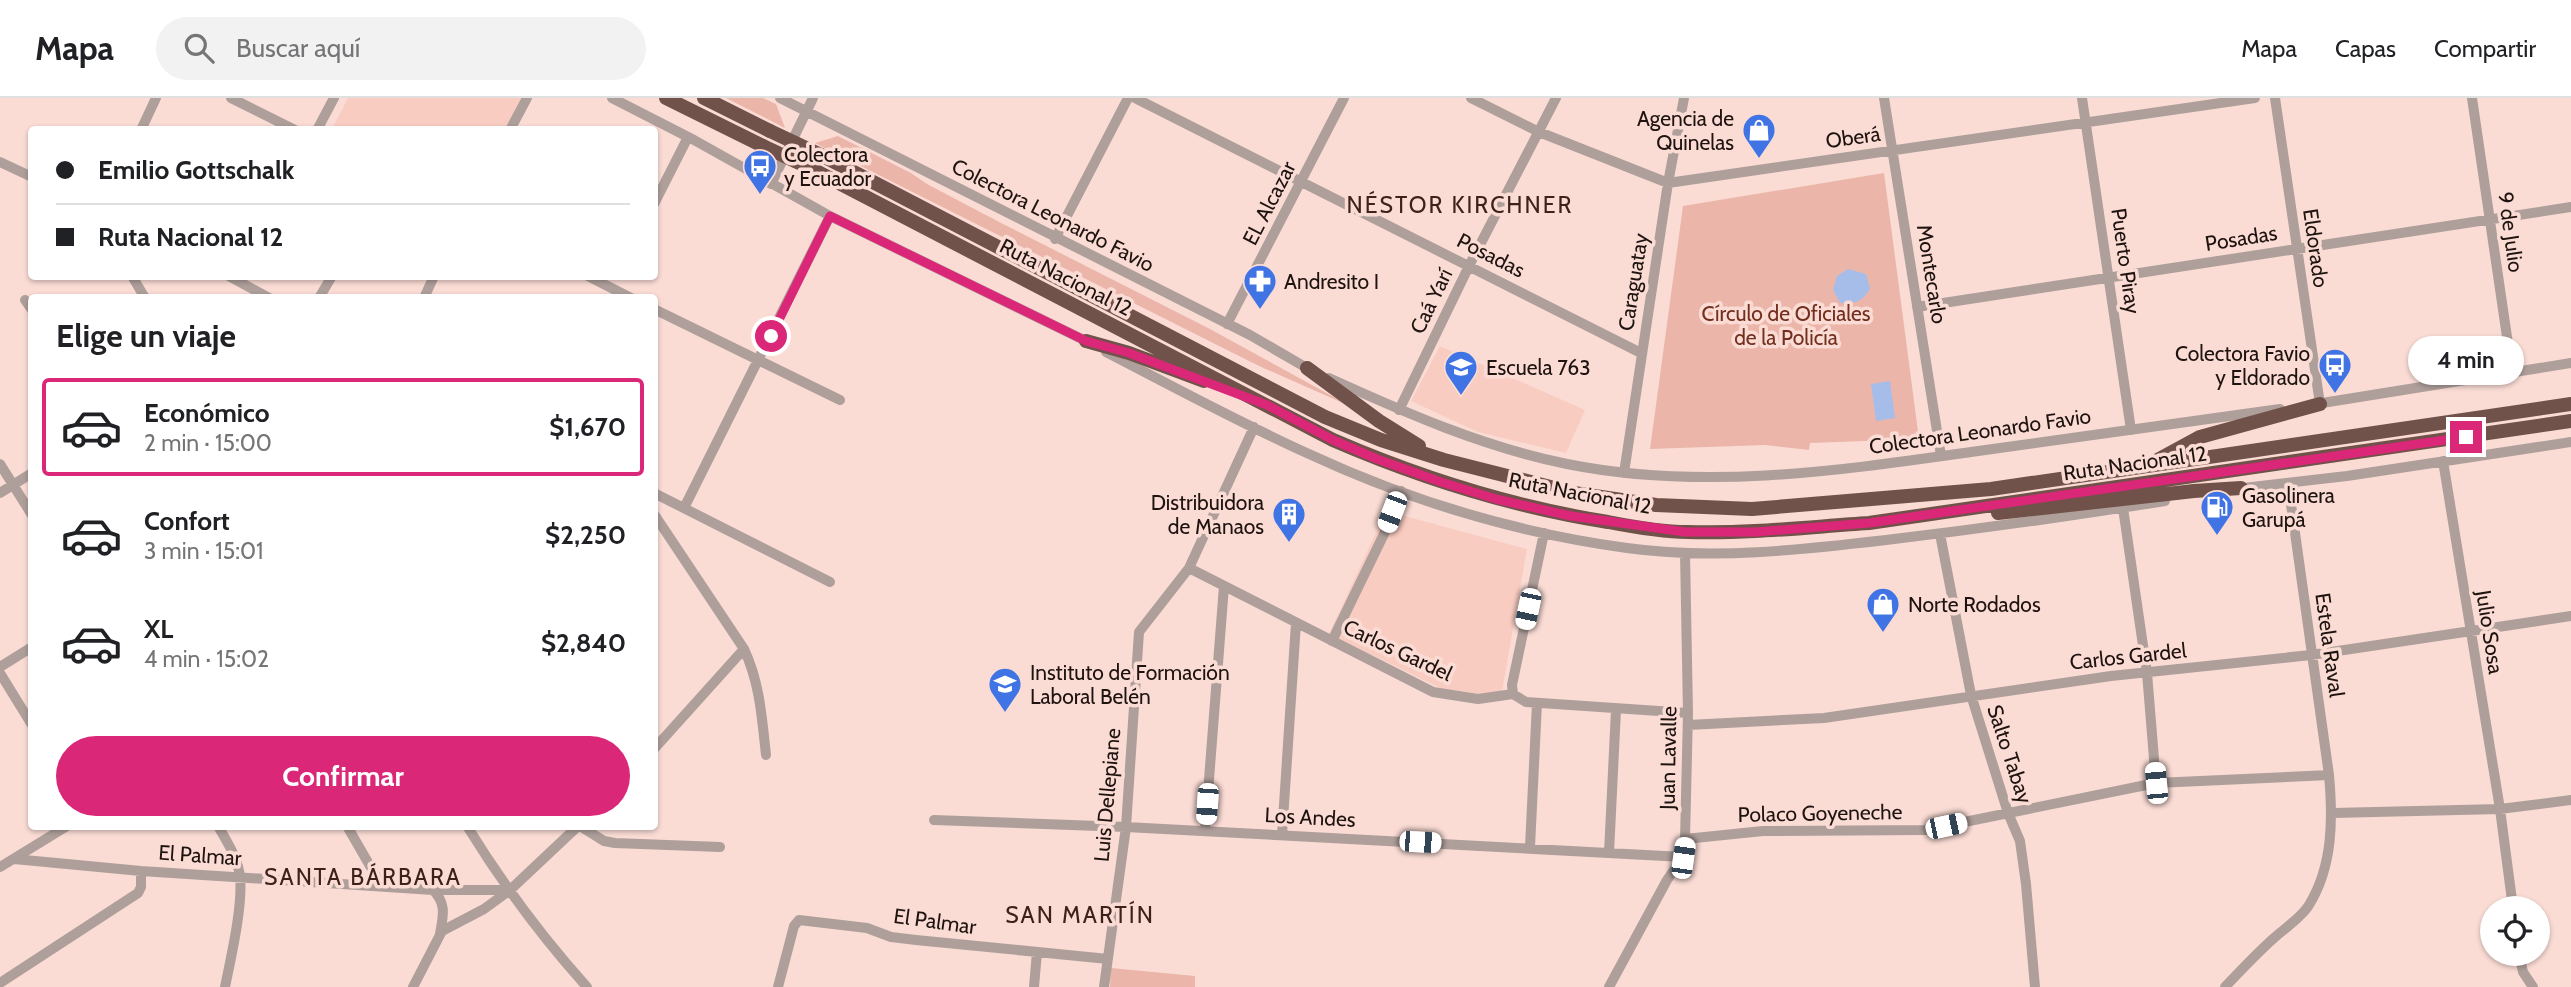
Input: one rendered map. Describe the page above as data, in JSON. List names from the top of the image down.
{
  "streets": {
    "highway": ["Ruta Nacional 12"],
    "street": [
      "Oberá",
      "EL Alcazar",
      "Colectora Leonardo Favio",
      "9 de Julio",
      "Posadas",
      "Eldorado",
      "Puerto Piray",
      "Montecarlo",
      "Caraguatay",
      "Caá Yarí",
      "Julio Sosa",
      "Estela Raval",
      "Carlos Gardel",
      "Salto Tabay",
      "Juan Lavalle",
      "Luis Dellepiane",
      "Polaco Goyeneche",
      "Los Andes",
      "El Palmar"
    ]
  },
  "crossings": [
    ["Oberá", "Puerto Piray"],
    ["Oberá", "Montecarlo"],
    ["Oberá", "Caraguatay"],
    ["Oberá", "Caá Yarí"],
    ["EL Alcazar", "Colectora Leonardo Favio"],
    ["EL Alcazar", "Posadas"],
    ["Colectora Leonardo Favio", "9 de Julio"],
    ["Colectora Leonardo Favio", "Eldorado"],
    ["Colectora Leonardo Favio", "Puerto Piray"],
    ["Colectora Leonardo Favio", "Montecarlo"],
    ["Colectora Leonardo Favio", "Caraguatay"],
    ["Colectora Leonardo Favio", "Caá Yarí"],
    ["9 de Julio", "Posadas"],
    ["Posadas", "Eldorado"],
    ["Posadas", "Puerto Piray"],
    ["Posadas", "Montecarlo"],
    ["Posadas", "Caraguatay"],
    ["Posadas", "Caá Yarí"],
    ["Julio Sosa", "Carlos Gardel"],
    ["Estela Raval", "Carlos Gardel"],
    ["Estela Raval", "Polaco Goyeneche"],
    ["Carlos Gardel", "Salto Tabay"],
    ["Carlos Gardel", "Juan Lavalle"],
    ["Carlos Gardel", "Luis Dellepiane"],
    ["Salto Tabay", "Polaco Goyeneche"],
    ["Juan Lavalle", "Polaco Goyeneche"],
    ["Juan Lavalle", "Los Andes"],
    ["Luis Dellepiane", "Los Andes"],
    ["Luis Dellepiane", "El Palmar"]
  ],
  "districts": ["NÉSTOR KIRCHNER", "SANTA BÁRBARA", "SAN MARTÍN"],
  "parks": ["Círculo de Oficiales de la Policía"],
  "places": {
    "shop": ["Agencia de Quinelas", "Norte Rodados"],
    "bus stop": ["Colectora y Ecuador", "Colectora Favio y Eldorado"],
    "pharmacy": ["Andresito I"],
    "school or university": ["Escuela 763", "Instituto de Formación Laboral Belén"],
    "fuel station": ["Gasolinera Garupá"],
    "building": ["Distribuidora de Manaos"]
  },
  "page": {
    "header": "Mapa",
    "search": "Buscar aquí",
    "nav": ["Mapa", "Capas", "Compartir"],
    "banner": ["Emilio Gottschalk", "Ruta Nacional 12"],
    "heading": "Elige un viaje",
    "bubble": "4 min",
    "list": [
      {
        "name": "Económico",
        "note": "2 min · 15:00",
        "value": "$1,670"
      },
      {
        "name": "Confort",
        "note": "3 min · 15:01",
        "value": "$2,250"
      },
      {
        "name": "XL",
        "note": "4 min · 15:02",
        "value": "$2,840"
      }
    ],
    "buttons": "Confirmar"
  }
}
